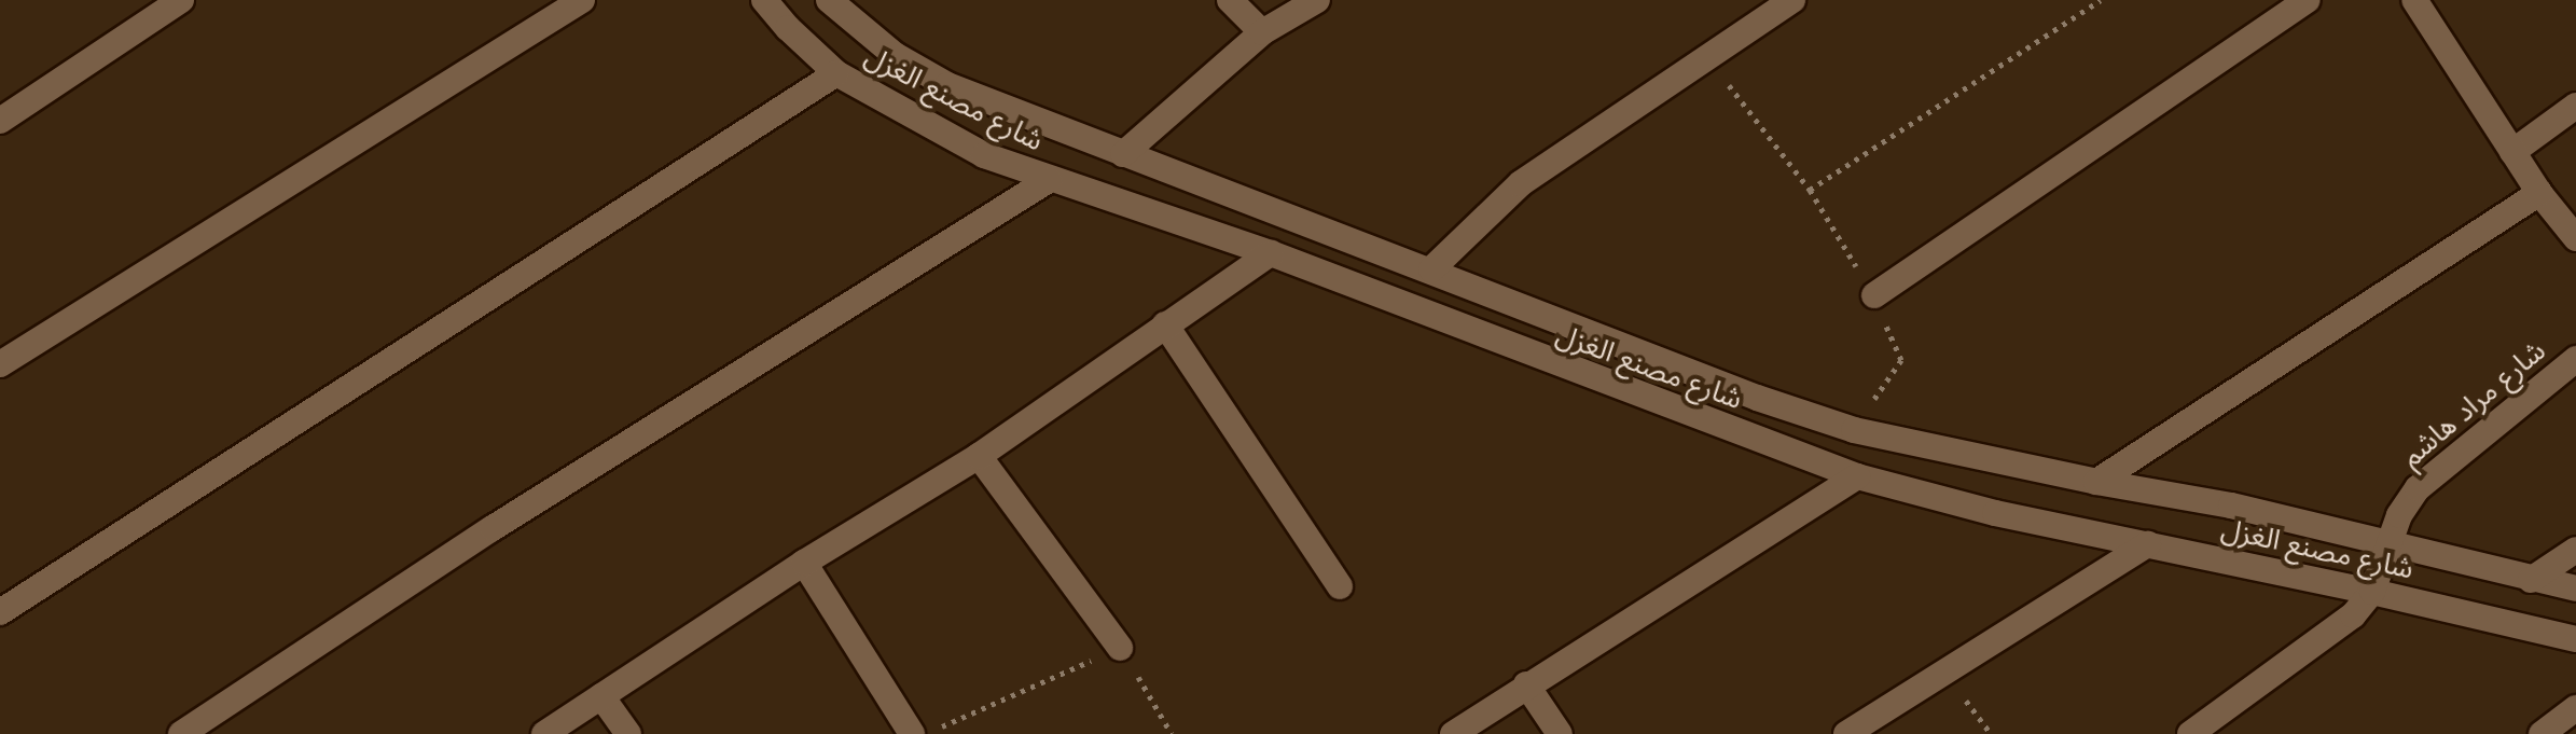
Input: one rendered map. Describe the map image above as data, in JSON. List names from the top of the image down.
{
  "streets": {
    "street": ["شارع مصنع الغزل", "شارع مراد هاشم"]
  },
  "crossings": [
    ["شارع مصنع الغزل", "شارع مراد هاشم"]
  ]
}
